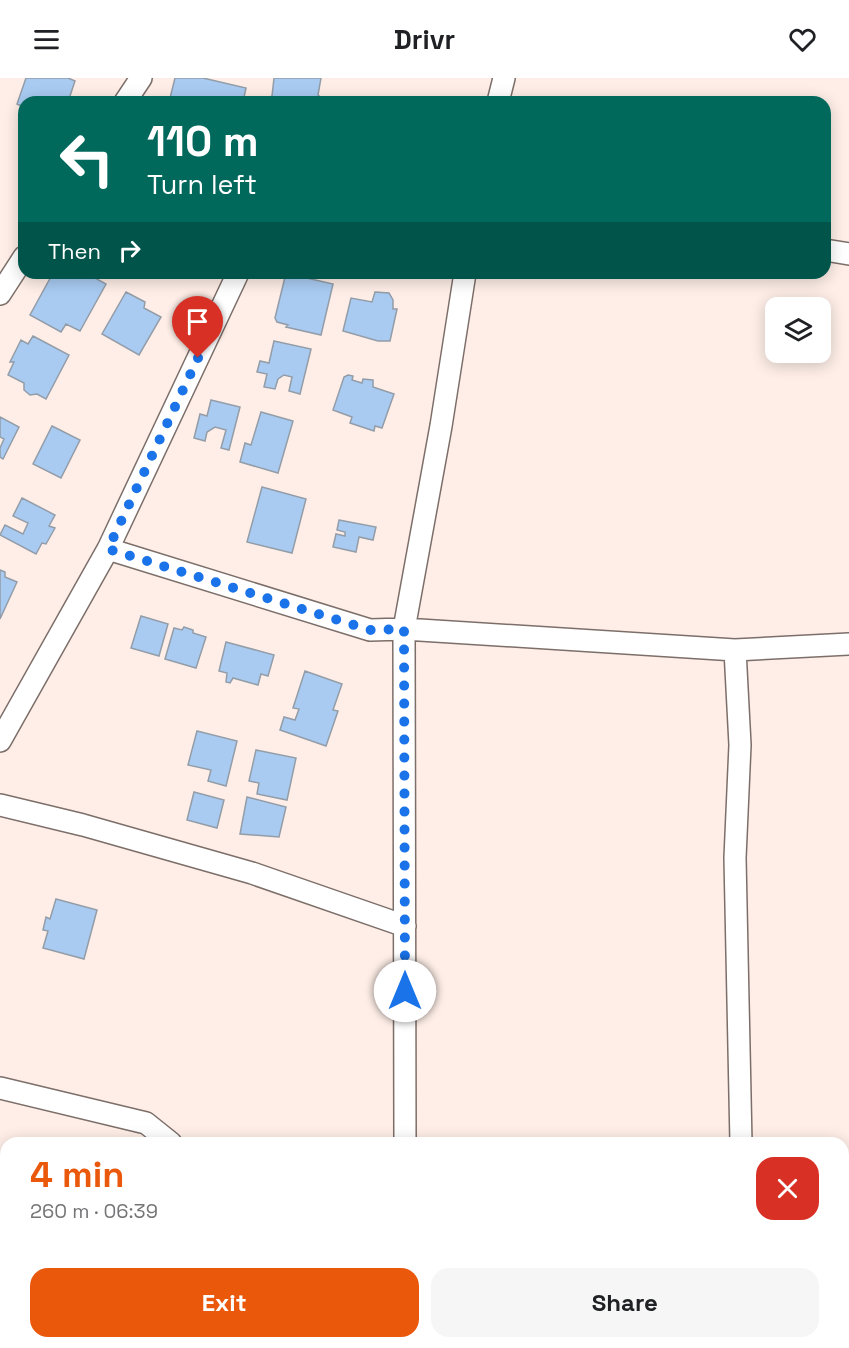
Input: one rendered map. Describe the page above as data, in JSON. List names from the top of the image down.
{
  "page": {
    "header": "Drivr",
    "turn": ["110 m", "Turn left"],
    "then": "Then",
    "heading": ["4 min", "260 m · 06:39"],
    "buttons": ["Exit", "Share"]
  }
}
